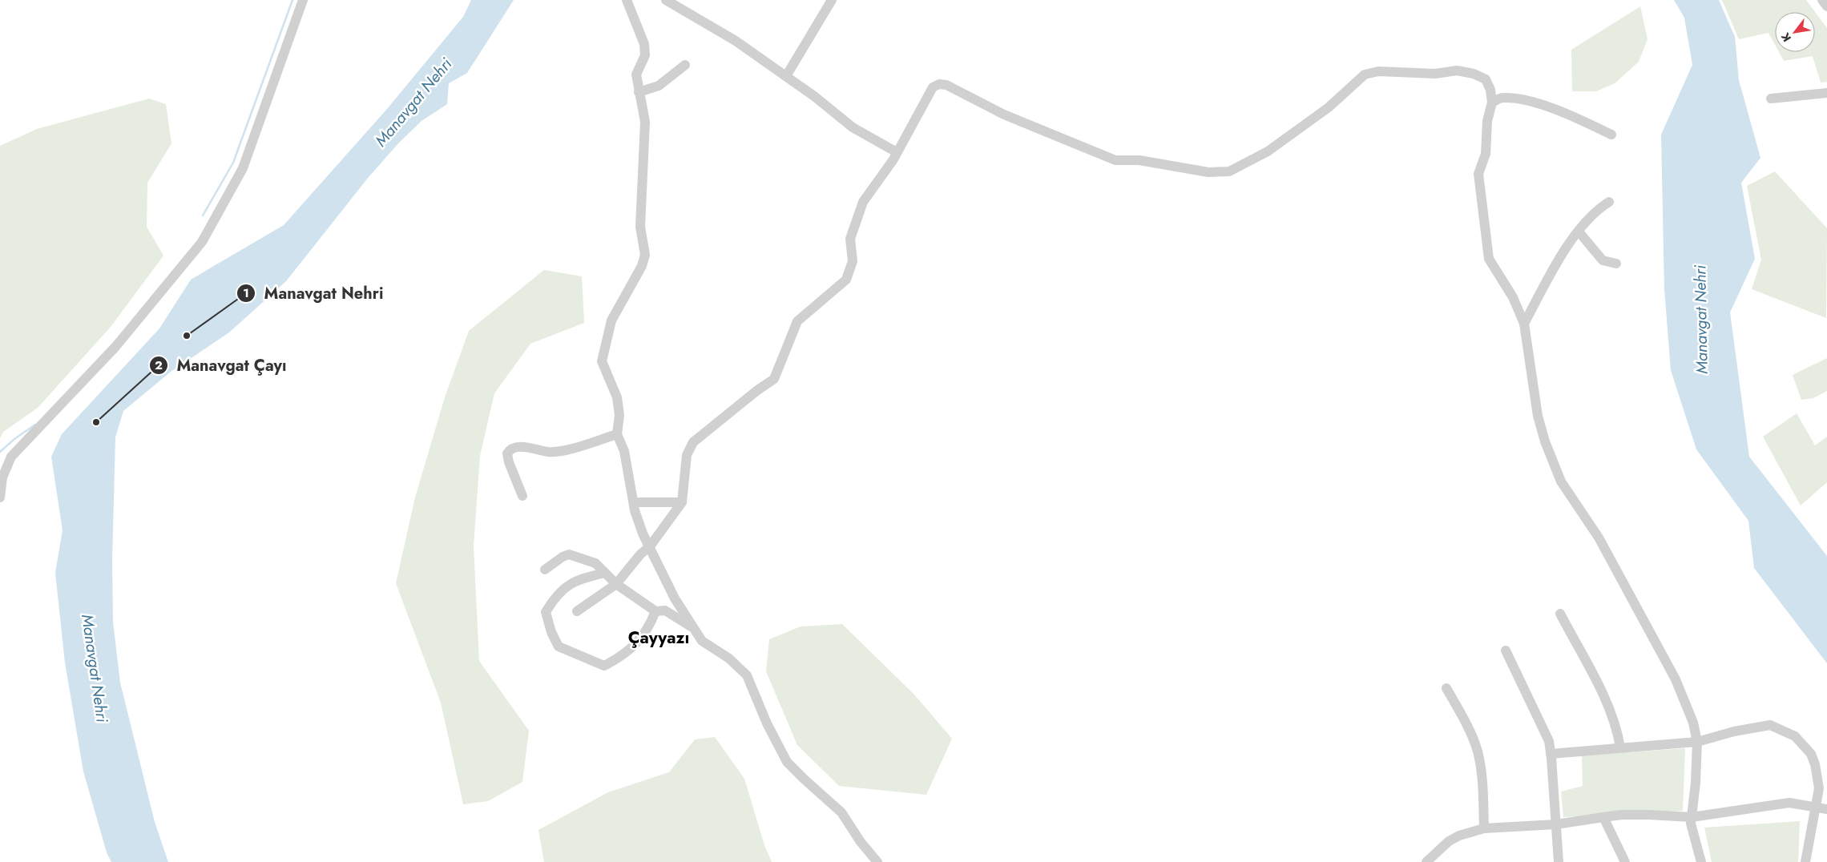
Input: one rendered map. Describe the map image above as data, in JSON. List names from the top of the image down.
{
  "districts": ["Çayyazı"],
  "water": ["Manavgat Nehri"],
  "places": ["Manavgat Nehri", "Manavgat Çayı"],
  "north": "bottom left"
}
